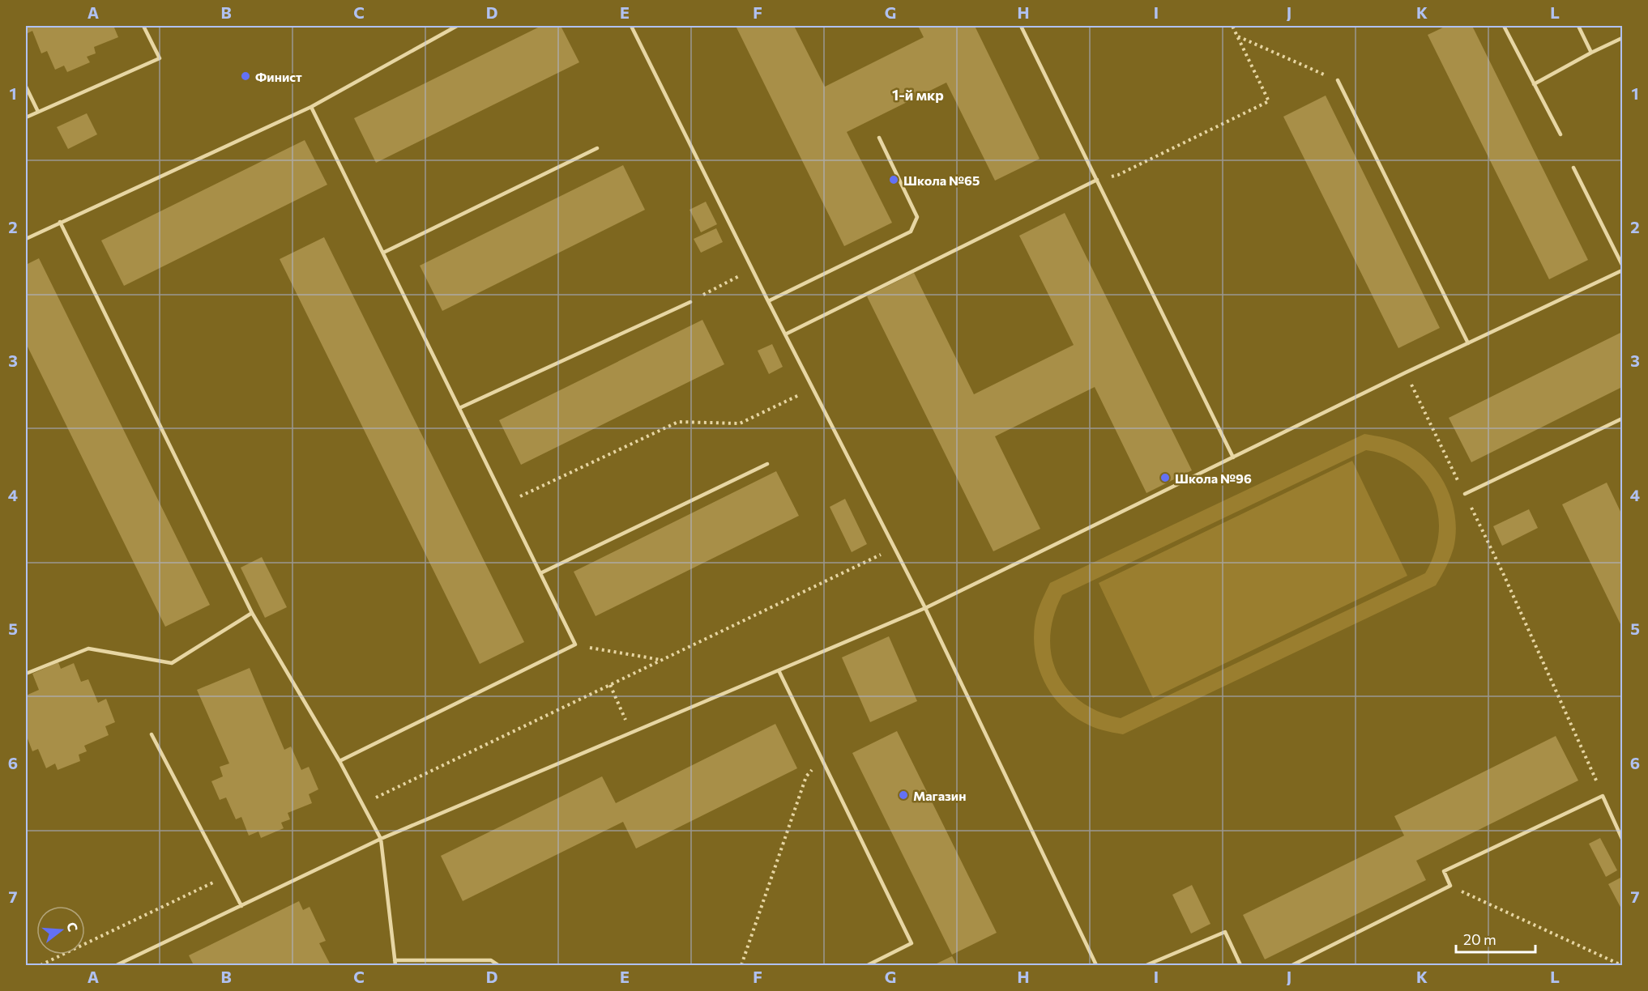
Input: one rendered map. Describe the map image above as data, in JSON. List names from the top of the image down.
{
  "districts": ["1-й мкр"],
  "places": [
    "Финист",
    "Школа №65",
    "Школа №96",
    "Магазин"
  ],
  "scale_bar": "20 m",
  "north": "right",
  "grid": {
    "columns": [
      "A",
      "B",
      "C",
      "D",
      "E",
      "F",
      "G",
      "H",
      "I",
      "J",
      "K",
      "L"
    ],
    "rows": [
      "1",
      "2",
      "3",
      "4",
      "5",
      "6",
      "7"
    ]
  }
}
